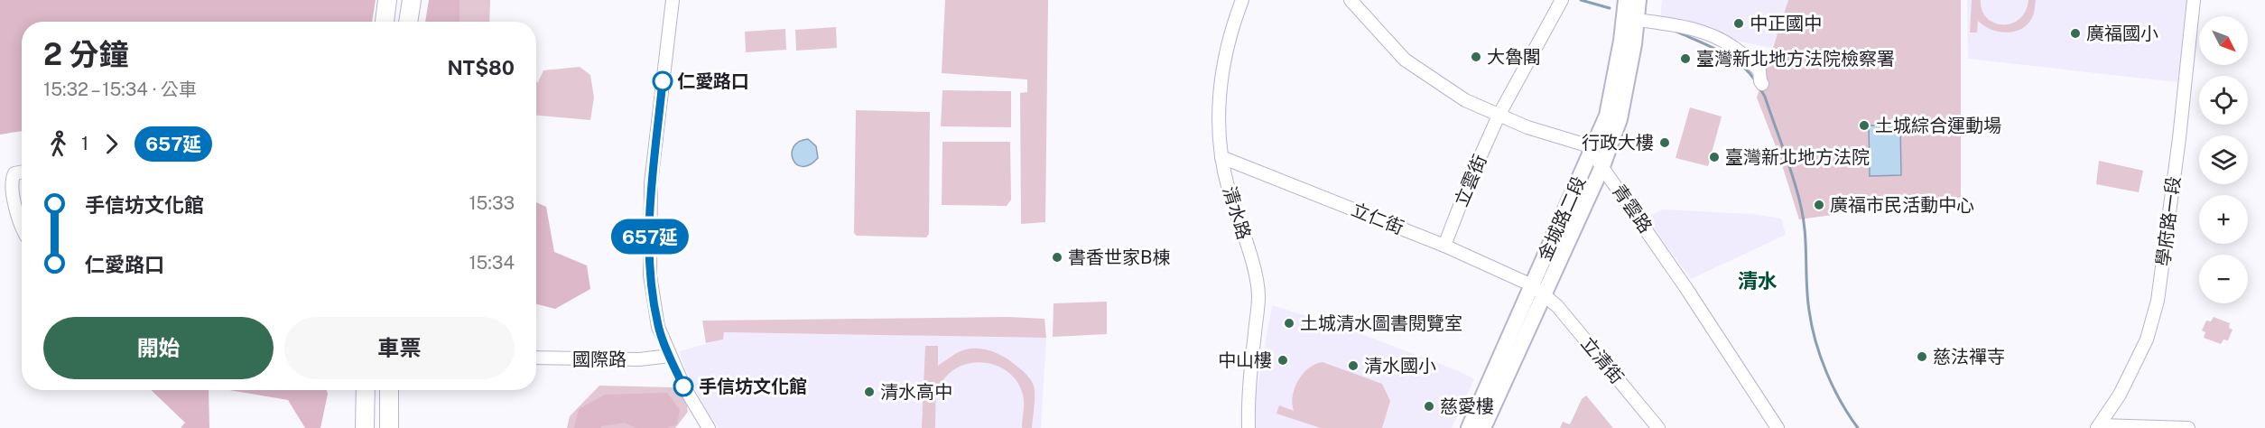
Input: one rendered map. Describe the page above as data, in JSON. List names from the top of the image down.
{
  "streets": {
    "main road": ["金城路二段"],
    "street": [
      "立雲街",
      "青雲路",
      "清水路",
      "立仁街",
      "學府路一段",
      "國際路",
      "立清街"
    ]
  },
  "crossings": [
    ["立雲街", "立仁街"],
    ["青雲路", "金城路二段"],
    ["清水路", "立仁街"],
    ["立仁街", "金城路二段"],
    ["立仁街", "立清街"],
    ["金城路二段", "立清街"]
  ],
  "districts": ["清水"],
  "places": [
    "中正國中",
    "廣福國小",
    "大魯閣",
    "臺灣新北地方法院檢察署",
    "仁愛路口",
    "土城綜合運動場",
    "行政大樓",
    "臺灣新北地方法院",
    "廣福市民活動中心",
    "書香世家B棟",
    "土城清水圖書閱覽室",
    "慈法禪寺",
    "中山樓",
    "清水國小",
    "手信坊文化館",
    "清水高中",
    "慈愛樓"
  ],
  "lines": ["bus line 657延"],
  "north": "bottom right",
  "page": {
    "on_map": "657延",
    "map_buttons": ["+", "−"],
    "heading": ["2 分鐘", "15:32 – 15:34 · 公車", "NT$80"],
    "legs": ["1", "657延"],
    "list": [
      {
        "name": "手信坊文化館",
        "value": "15:33"
      },
      {
        "name": "仁愛路口",
        "value": "15:34"
      }
    ],
    "buttons": ["開始", "車票"]
  }
}
